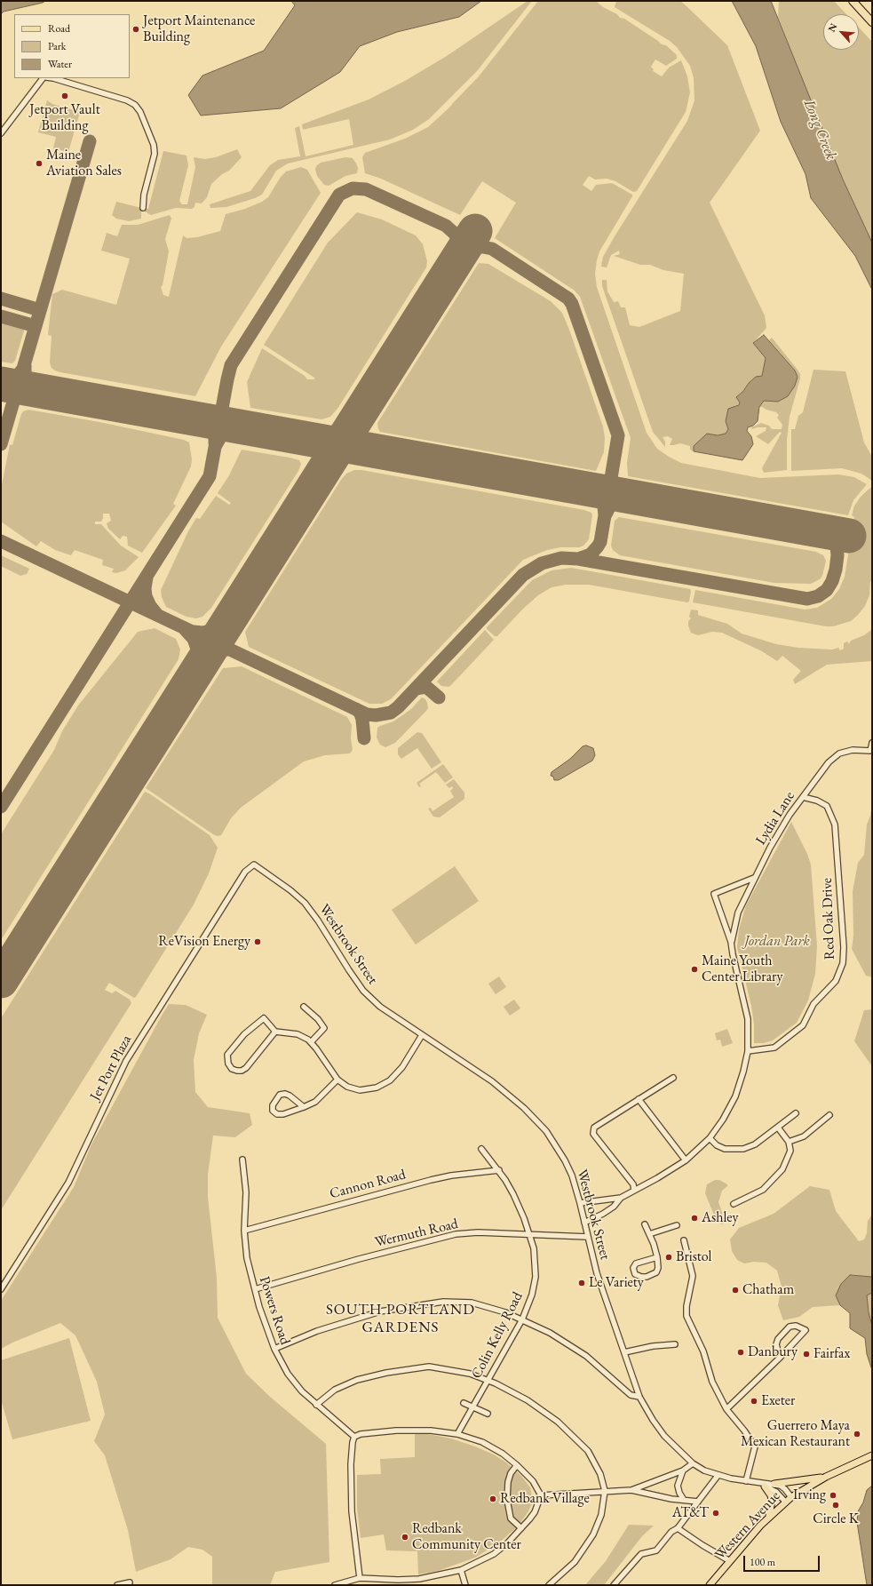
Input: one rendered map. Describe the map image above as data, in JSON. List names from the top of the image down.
{
  "streets": {
    "main road": ["Western Avenue"],
    "street": [
      "Lydia Lane",
      "Red Oak Drive",
      "Westbrook Street",
      "Jet Port Plaza",
      "Cannon Road",
      "Wermuth Road",
      "Powers Road",
      "Colin Kelly Road"
    ]
  },
  "crossings": [
    ["Lydia Lane", "Red Oak Drive"],
    ["Westbrook Street", "Jet Port Plaza"],
    ["Westbrook Street", "Wermuth Road"],
    ["Westbrook Street", "Western Avenue"],
    ["Cannon Road", "Powers Road"],
    ["Cannon Road", "Colin Kelly Road"],
    ["Wermuth Road", "Powers Road"],
    ["Wermuth Road", "Colin Kelly Road"]
  ],
  "districts": ["SOUTH PORTLAND GARDENS"],
  "water": ["Long Creek"],
  "parks": ["Jordan Park"],
  "places": [
    "Jetport Maintenance Building",
    "Jetport Vault Building",
    "Maine Aviation Sales",
    "ReVision Energy",
    "Maine Youth Center Library",
    "Ashley",
    "Bristol",
    "Le Variety",
    "Chatham",
    "Danbury",
    "Fairfax",
    "Exeter",
    "Guerrero Maya Mexican Restaurant",
    "Irving",
    "Redbank Village",
    "Circle K",
    "AT&T",
    "Redbank Community Center"
  ],
  "legend": ["Road", "Park", "Water"],
  "scale_bar": "100 m",
  "north": "top left"
}
